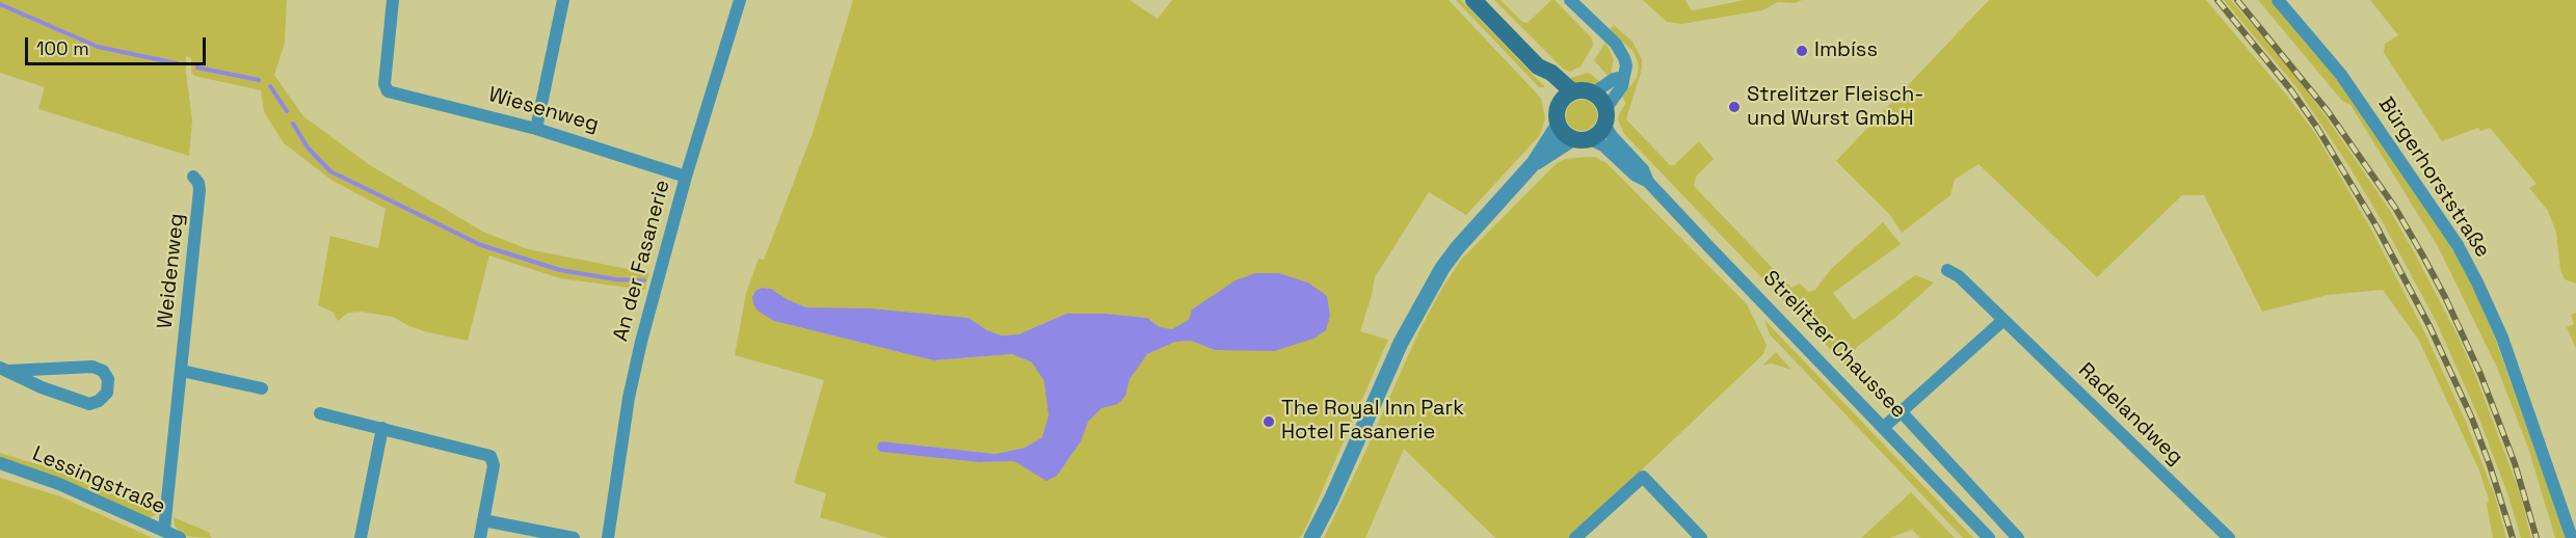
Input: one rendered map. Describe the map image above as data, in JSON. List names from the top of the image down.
{
  "streets": {
    "main road": ["Strelitzer Chaussee"],
    "street": [
      "Wiesenweg",
      "Bürgerhorststraße",
      "An der Fasanerie",
      "Weidenweg",
      "Radelandweg",
      "Lessingstraße"
    ]
  },
  "crossings": [
    ["Wiesenweg", "An der Fasanerie"],
    ["Weidenweg", "Lessingstraße"]
  ],
  "places": ["Imbíss", "Strelitzer Fleisch- und Wurst GmbH", "The Royal Inn Park Hotel Fasanerie"],
  "scale_bar": "100 m"
}
